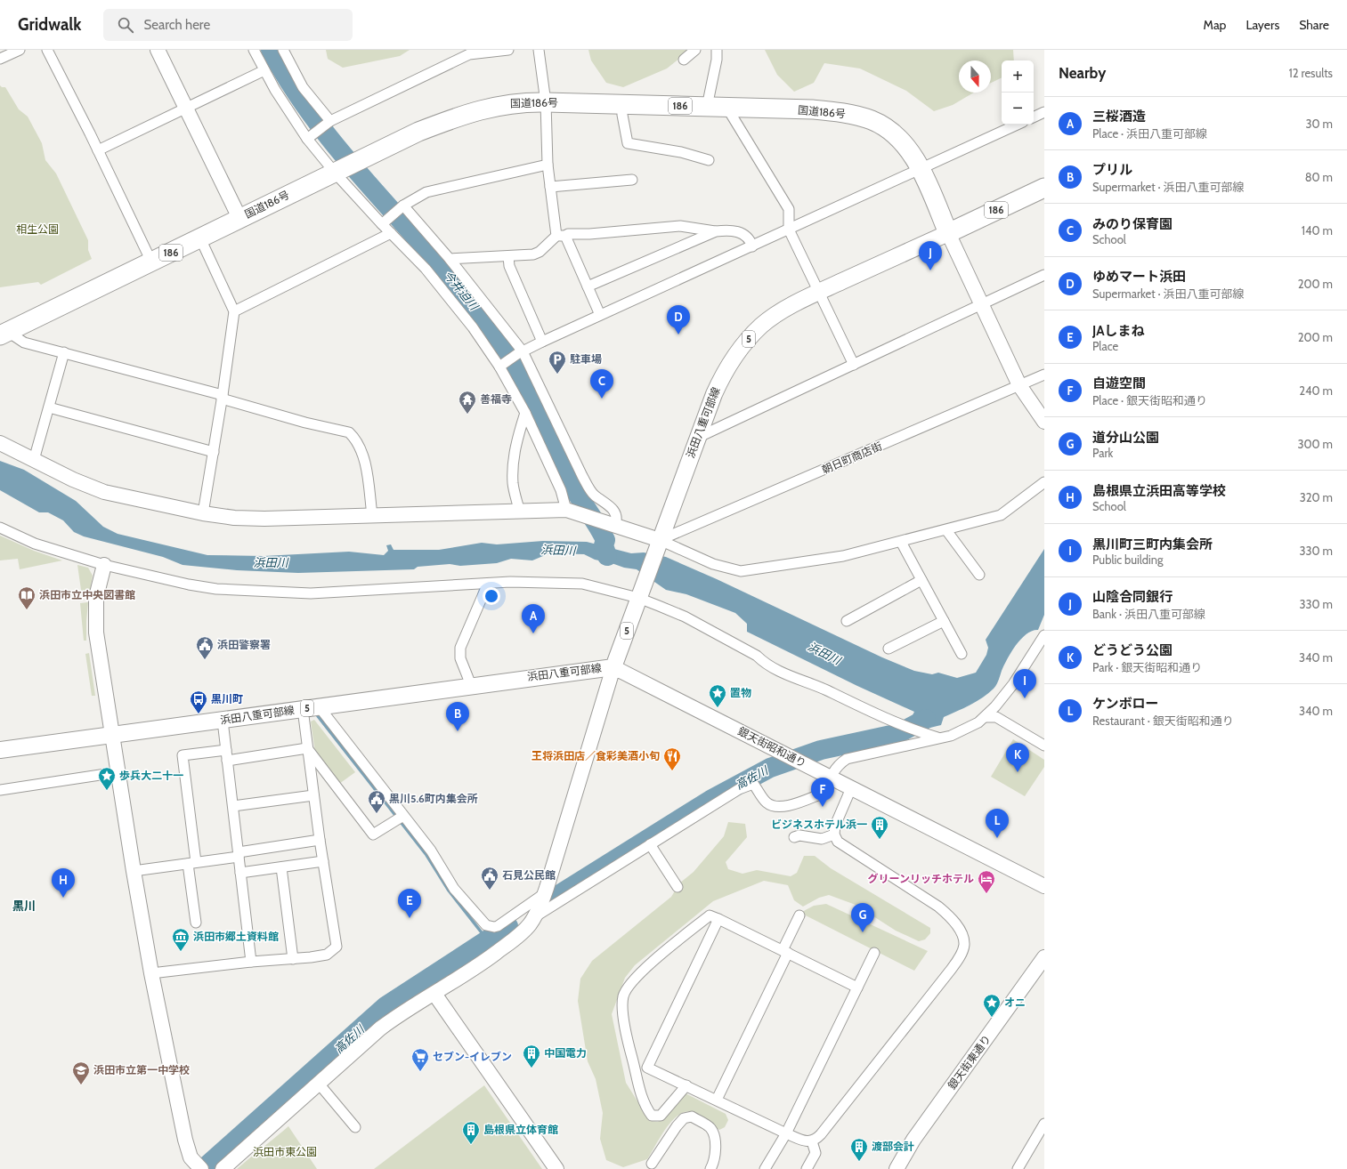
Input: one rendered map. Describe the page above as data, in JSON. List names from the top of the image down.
{
  "streets": {
    "highway": ["国道186号", "186"],
    "main road": ["5", "浜田八重可部線"],
    "street": ["朝日町商店街", "銀天街昭和通り", "銀天街東通り"]
  },
  "crossings": [
    ["国道186号", "186"],
    ["国道186号", "浜田八重可部線"],
    ["186", "浜田八重可部線"],
    ["浜田八重可部線", "朝日町商店街"],
    ["浜田八重可部線", "銀天街昭和通り"]
  ],
  "districts": ["黒川"],
  "water": ["今井迫川", "浜田川", "高佐川"],
  "parks": ["相生公園", "浜田市東公園"],
  "places": {
    "parking": ["駐車場"],
    "temple": ["善福寺"],
    "library": ["浜田市立中央図書館"],
    "public building": ["浜田警察署", "黒川5.6町内集会所", "石見公民館"],
    "place": ["置物", "歩兵大二十一", "オニ"],
    "bus stop": ["黒川町"],
    "restaurant": ["王将浜田店／食彩美酒小旬"],
    "building": [
      "ビジネスホテル浜一",
      "中国電力",
      "島根県立体育館",
      "渡部会計"
    ],
    "hotel": ["グリーンリッチホテル"],
    "museum": ["浜田市郷土資料館"],
    "supermarket": ["セブン-イレブン"],
    "school or university": ["浜田市立第一中学校"]
  },
  "north": "bottom",
  "page": {
    "header": "Gridwalk",
    "search": "Search here",
    "nav": ["Map", "Layers", "Share"],
    "heading": ["Nearby", "12 results"],
    "map_buttons": ["+", "−"],
    "list": [
      {
        "mark": "A",
        "name": "三桜酒造",
        "note": "Place · 浜田八重可部線",
        "value": "30 m"
      },
      {
        "mark": "B",
        "name": "プリル",
        "note": "Supermarket · 浜田八重可部線",
        "value": "80 m"
      },
      {
        "mark": "C",
        "name": "みのり保育園",
        "note": "School",
        "value": "140 m"
      },
      {
        "mark": "D",
        "name": "ゆめマート浜田",
        "note": "Supermarket · 浜田八重可部線",
        "value": "200 m"
      },
      {
        "mark": "E",
        "name": "JAしまね",
        "note": "Place",
        "value": "200 m"
      },
      {
        "mark": "F",
        "name": "自遊空間",
        "note": "Place · 銀天街昭和通り",
        "value": "240 m"
      },
      {
        "mark": "G",
        "name": "道分山公園",
        "note": "Park",
        "value": "300 m"
      },
      {
        "mark": "H",
        "name": "島根県立浜田高等学校",
        "note": "School",
        "value": "320 m"
      },
      {
        "mark": "I",
        "name": "黒川町三町内集会所",
        "note": "Public building",
        "value": "330 m"
      },
      {
        "mark": "J",
        "name": "山陰合同銀行",
        "note": "Bank · 浜田八重可部線",
        "value": "330 m"
      },
      {
        "mark": "K",
        "name": "どうどう公園",
        "note": "Park · 銀天街昭和通り",
        "value": "340 m"
      },
      {
        "mark": "L",
        "name": "ケンボロー",
        "note": "Restaurant · 銀天街昭和通り",
        "value": "340 m"
      }
    ],
    "pins": [
      "J",
      "D",
      "C",
      "A",
      "I",
      "B",
      "K",
      "F",
      "L",
      "H",
      "E",
      "G"
    ]
  }
}
